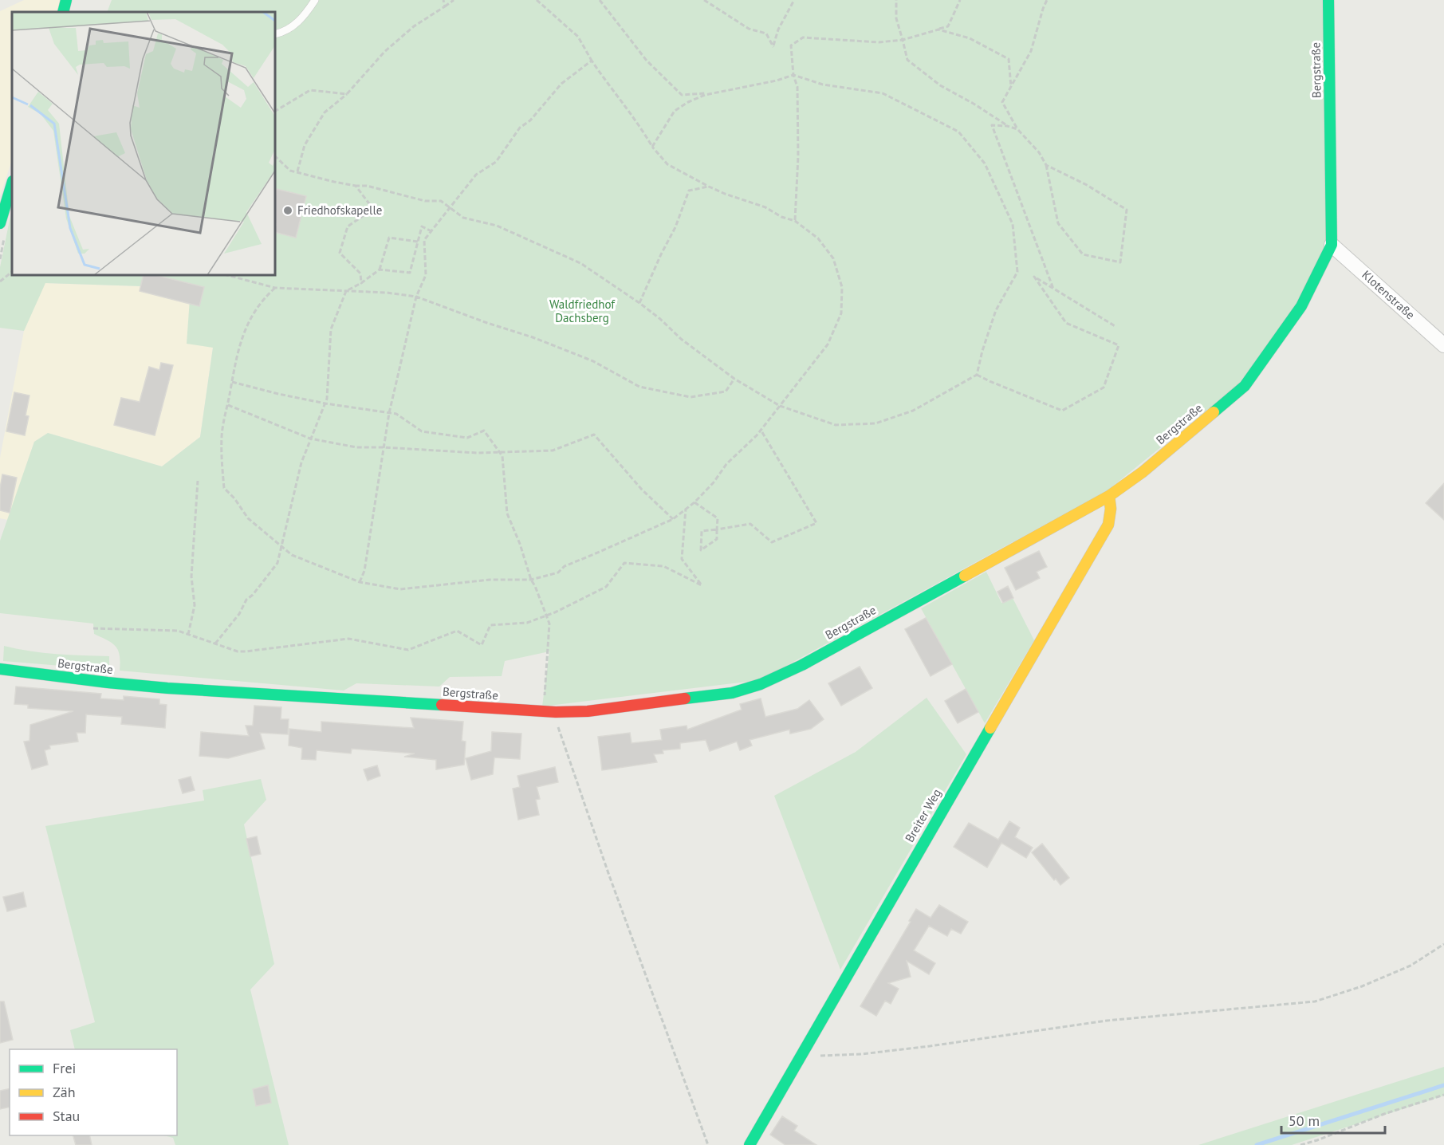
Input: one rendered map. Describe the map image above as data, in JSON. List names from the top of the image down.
{
  "streets": {
    "street": ["Bergstraße", "Klotenstraße", "Breiter Weg"]
  },
  "crossings": [
    ["Bergstraße", "Klotenstraße"],
    ["Bergstraße", "Breiter Weg"]
  ],
  "parks": ["Waldfriedhof Dachsberg"],
  "places": ["Friedhofskapelle"],
  "legend": ["Frei", "Zäh", "Stau"],
  "scale_bar": "50 m"
}
